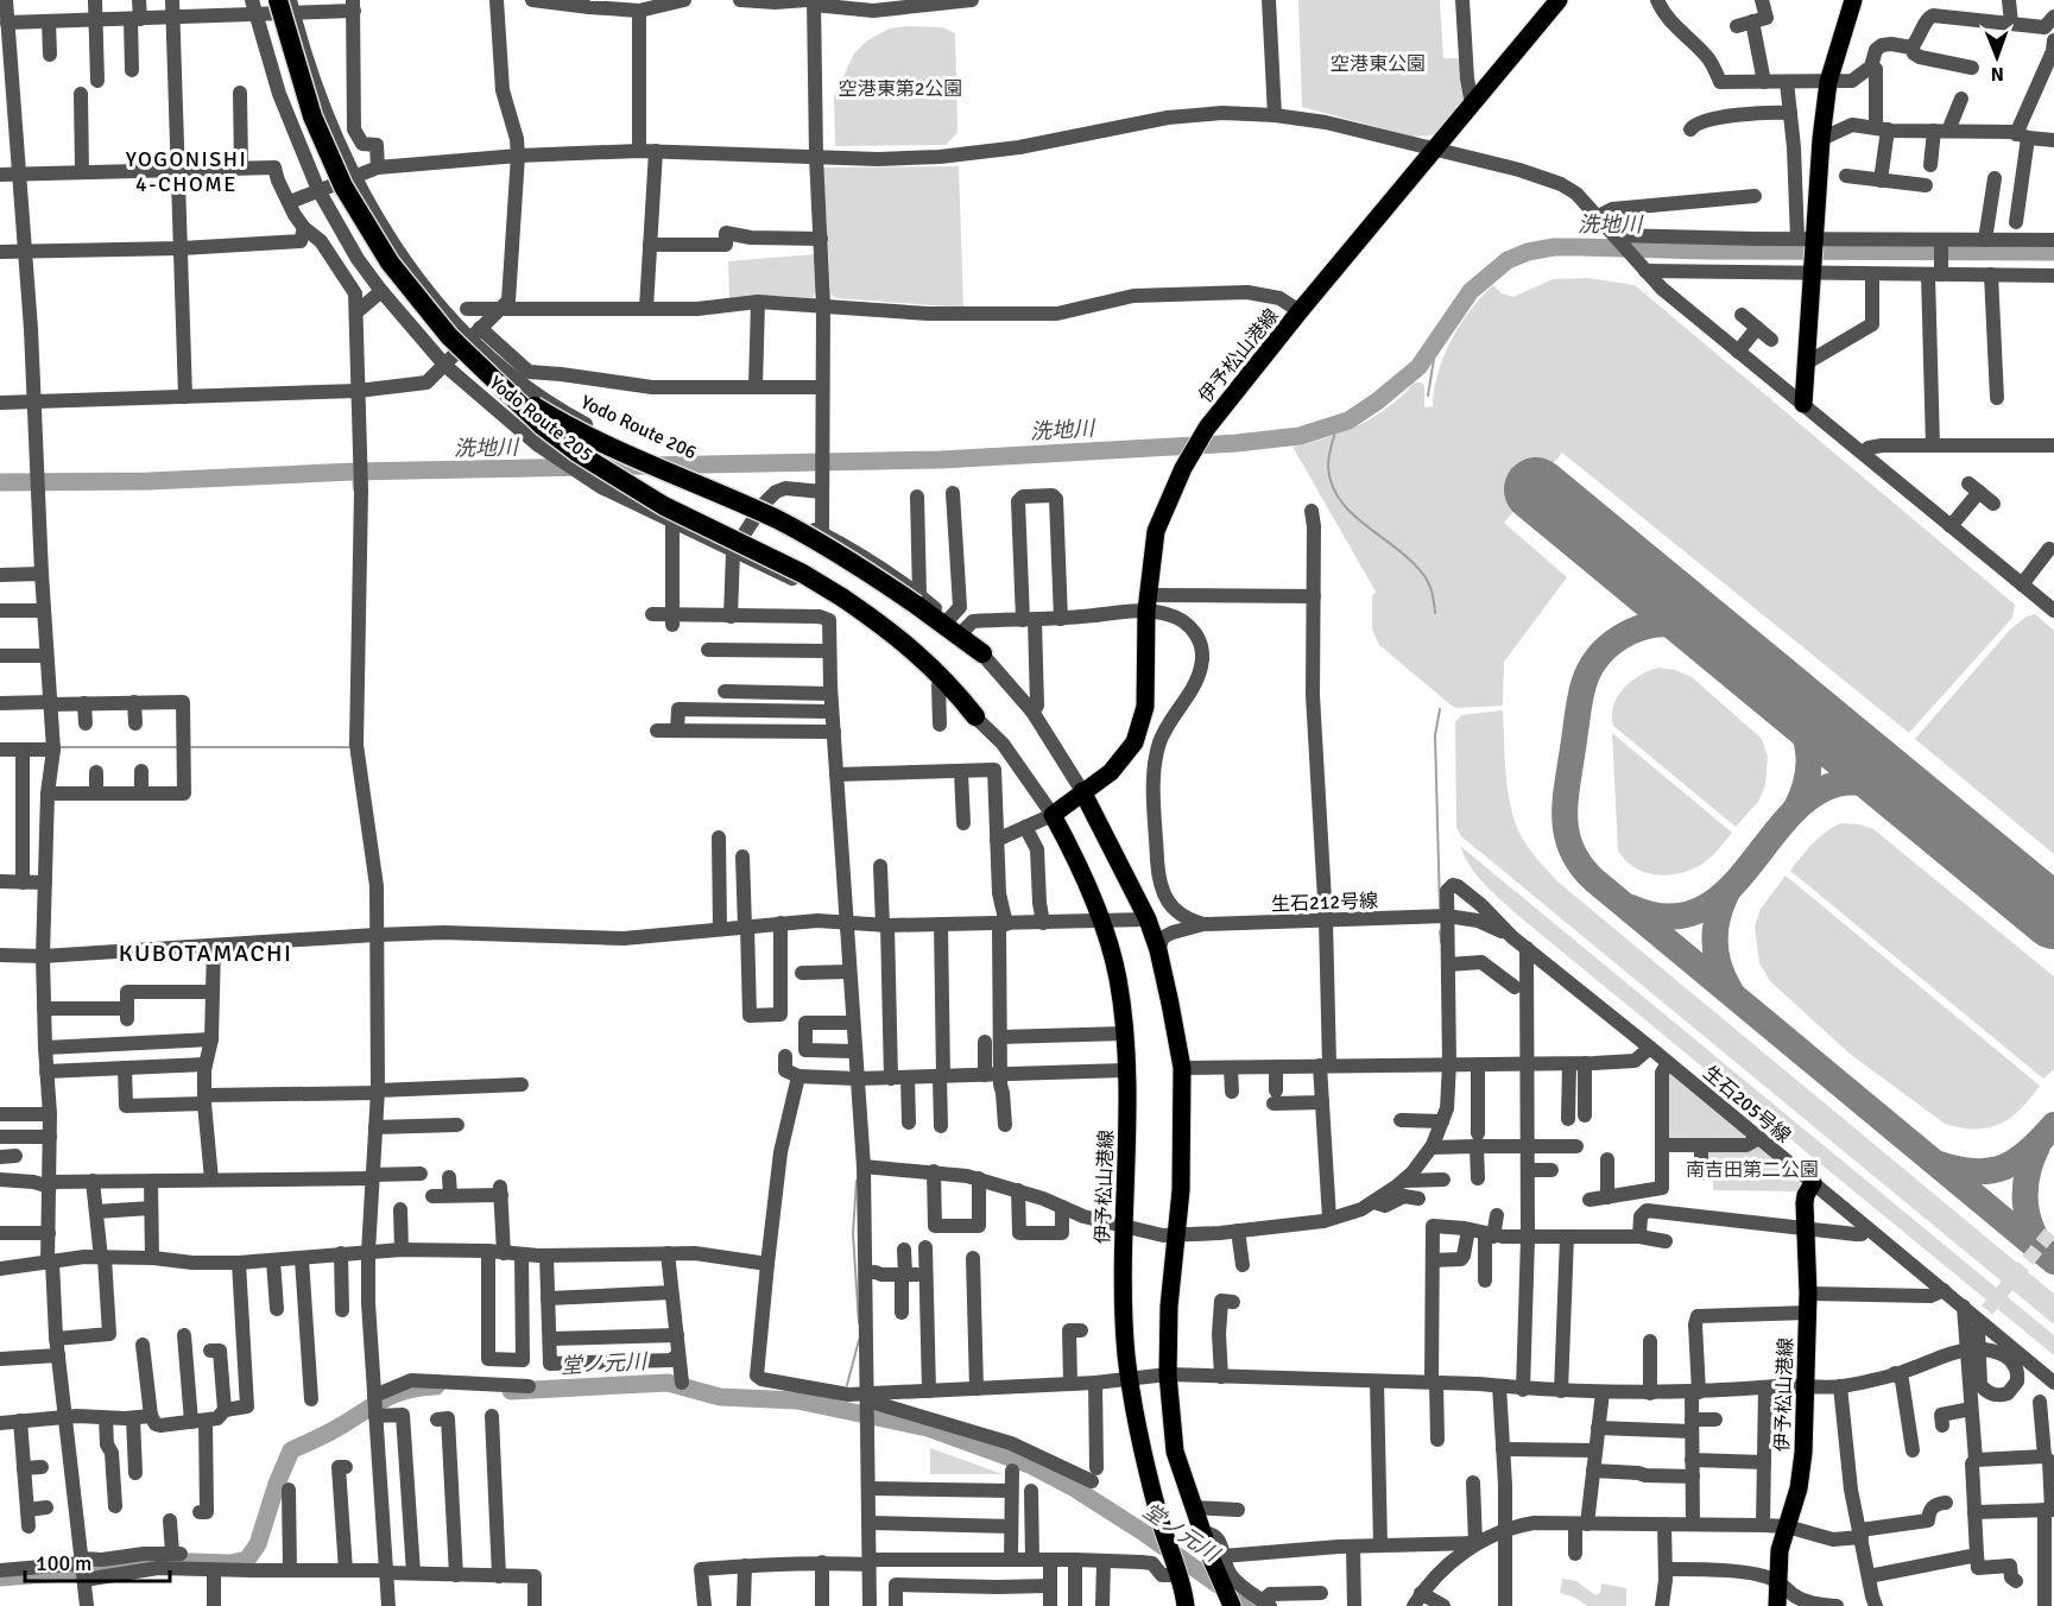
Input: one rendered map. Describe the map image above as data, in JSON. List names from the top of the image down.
{
  "streets": {
    "main road": ["伊予松山港線"],
    "street": [
      "Yodo Route 205",
      "Yodo Route 206",
      "生石212号線",
      "生石205号線"
    ]
  },
  "crossings": [
    ["伊予松山港線", "Yodo Route 205"],
    ["伊予松山港線", "Yodo Route 206"],
    ["伊予松山港線", "生石205号線"],
    ["生石212号線", "生石205号線"]
  ],
  "districts": ["YOGONISHI 4-CHOME", "KUBOTAMACHI"],
  "water": ["洗地川", "堂ノ元川"],
  "parks": ["空港東公園", "空港東第2公園", "南吉田第二公園"],
  "scale_bar": "100 m",
  "north": "bottom"
}
